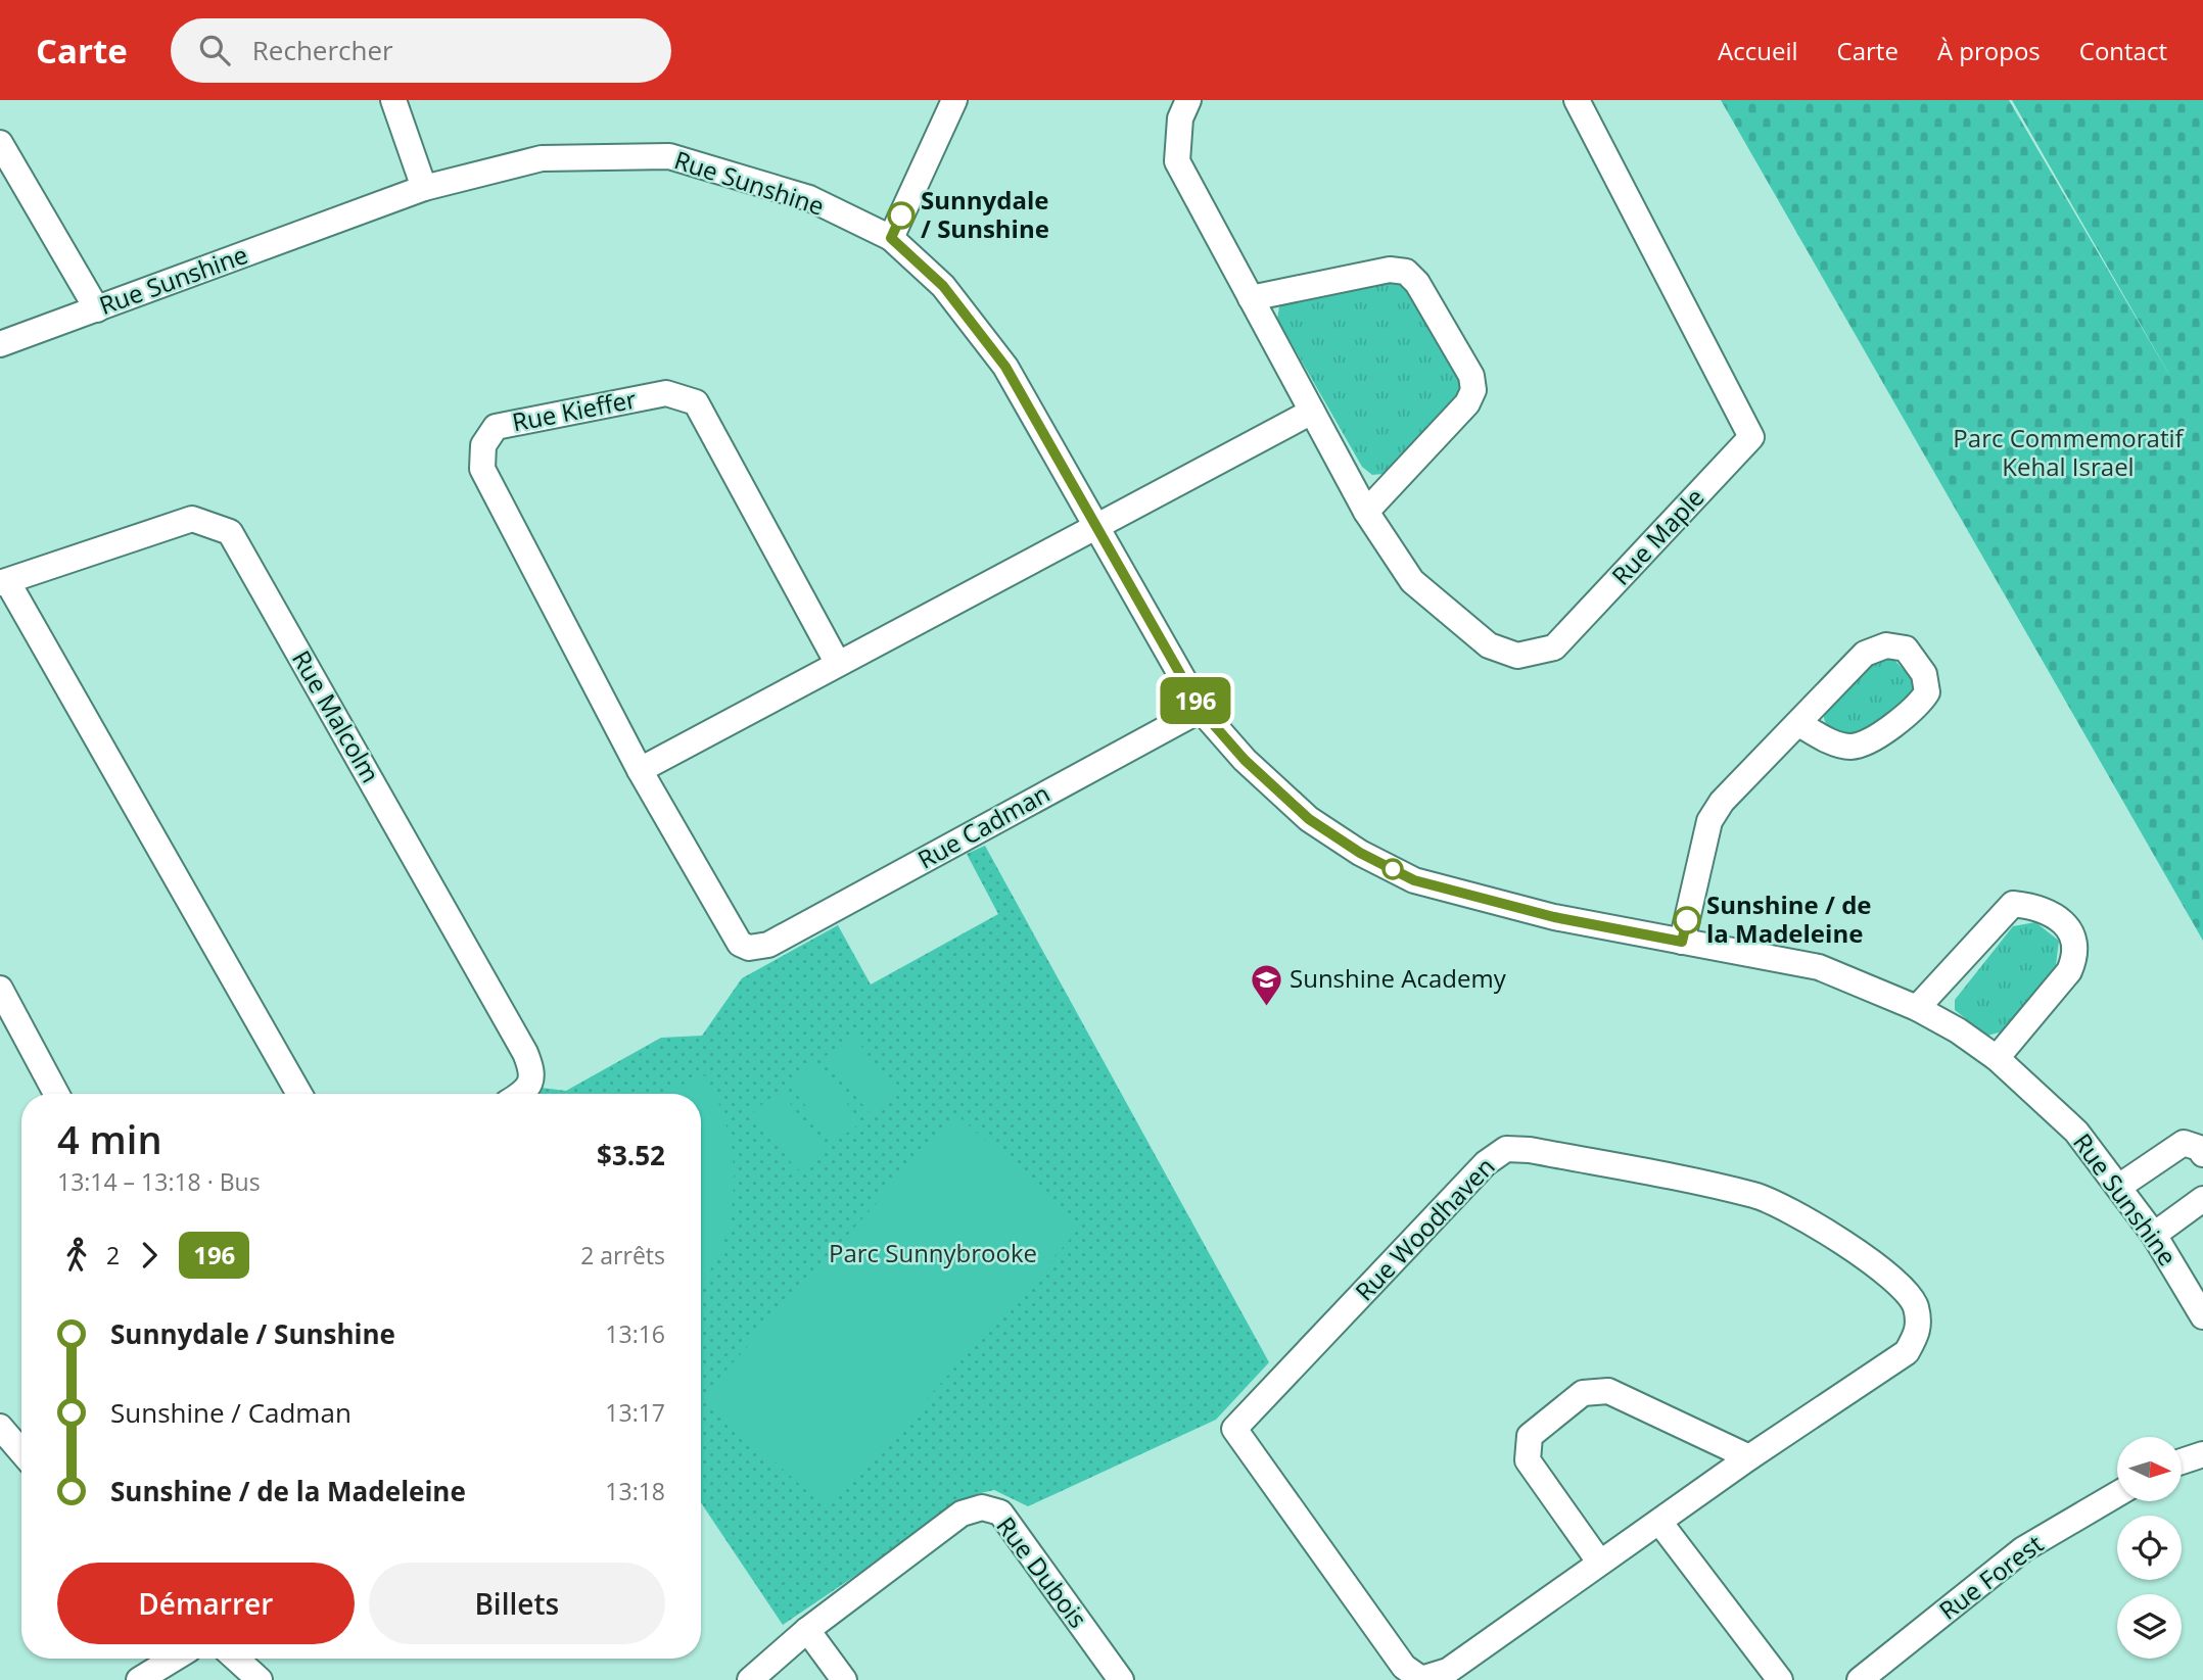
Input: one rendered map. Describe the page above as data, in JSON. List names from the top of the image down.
{
  "streets": {
    "street": [
      "Rue Sunshine",
      "Rue Kieffer",
      "Rue Maple",
      "Rue Malcolm",
      "Rue Cadman",
      "Rue Woodhaven",
      "Rue Dubois",
      "Rue Forest"
    ]
  },
  "crossings": [
    ["Rue Sunshine", "Rue Cadman"],
    ["Rue Kieffer", "Rue Cadman"]
  ],
  "parks": ["Parc Commemoratif Kehal Israel", "Parc Sunnybrooke"],
  "places": {
    "other": ["Sunnydale / Sunshine", "Sunshine / de la Madeleine"],
    "school or university": ["Sunshine Academy"]
  },
  "lines": ["bus line 196"],
  "north": "right",
  "page": {
    "header": "Carte",
    "search": "Rechercher",
    "nav": [
      "Accueil",
      "Carte",
      "À propos",
      "Contact"
    ],
    "on_map": "196",
    "heading": ["4 min", "13:14 – 13:18 · Bus", "$3.52"],
    "legs": ["2", "196", "2 arrêts"],
    "list": [
      {
        "name": "Sunnydale / Sunshine",
        "value": "13:16"
      },
      {
        "name": "Sunshine / Cadman",
        "value": "13:17"
      },
      {
        "name": "Sunshine / de la Madeleine",
        "value": "13:18"
      }
    ],
    "buttons": ["Démarrer", "Billets"]
  }
}
